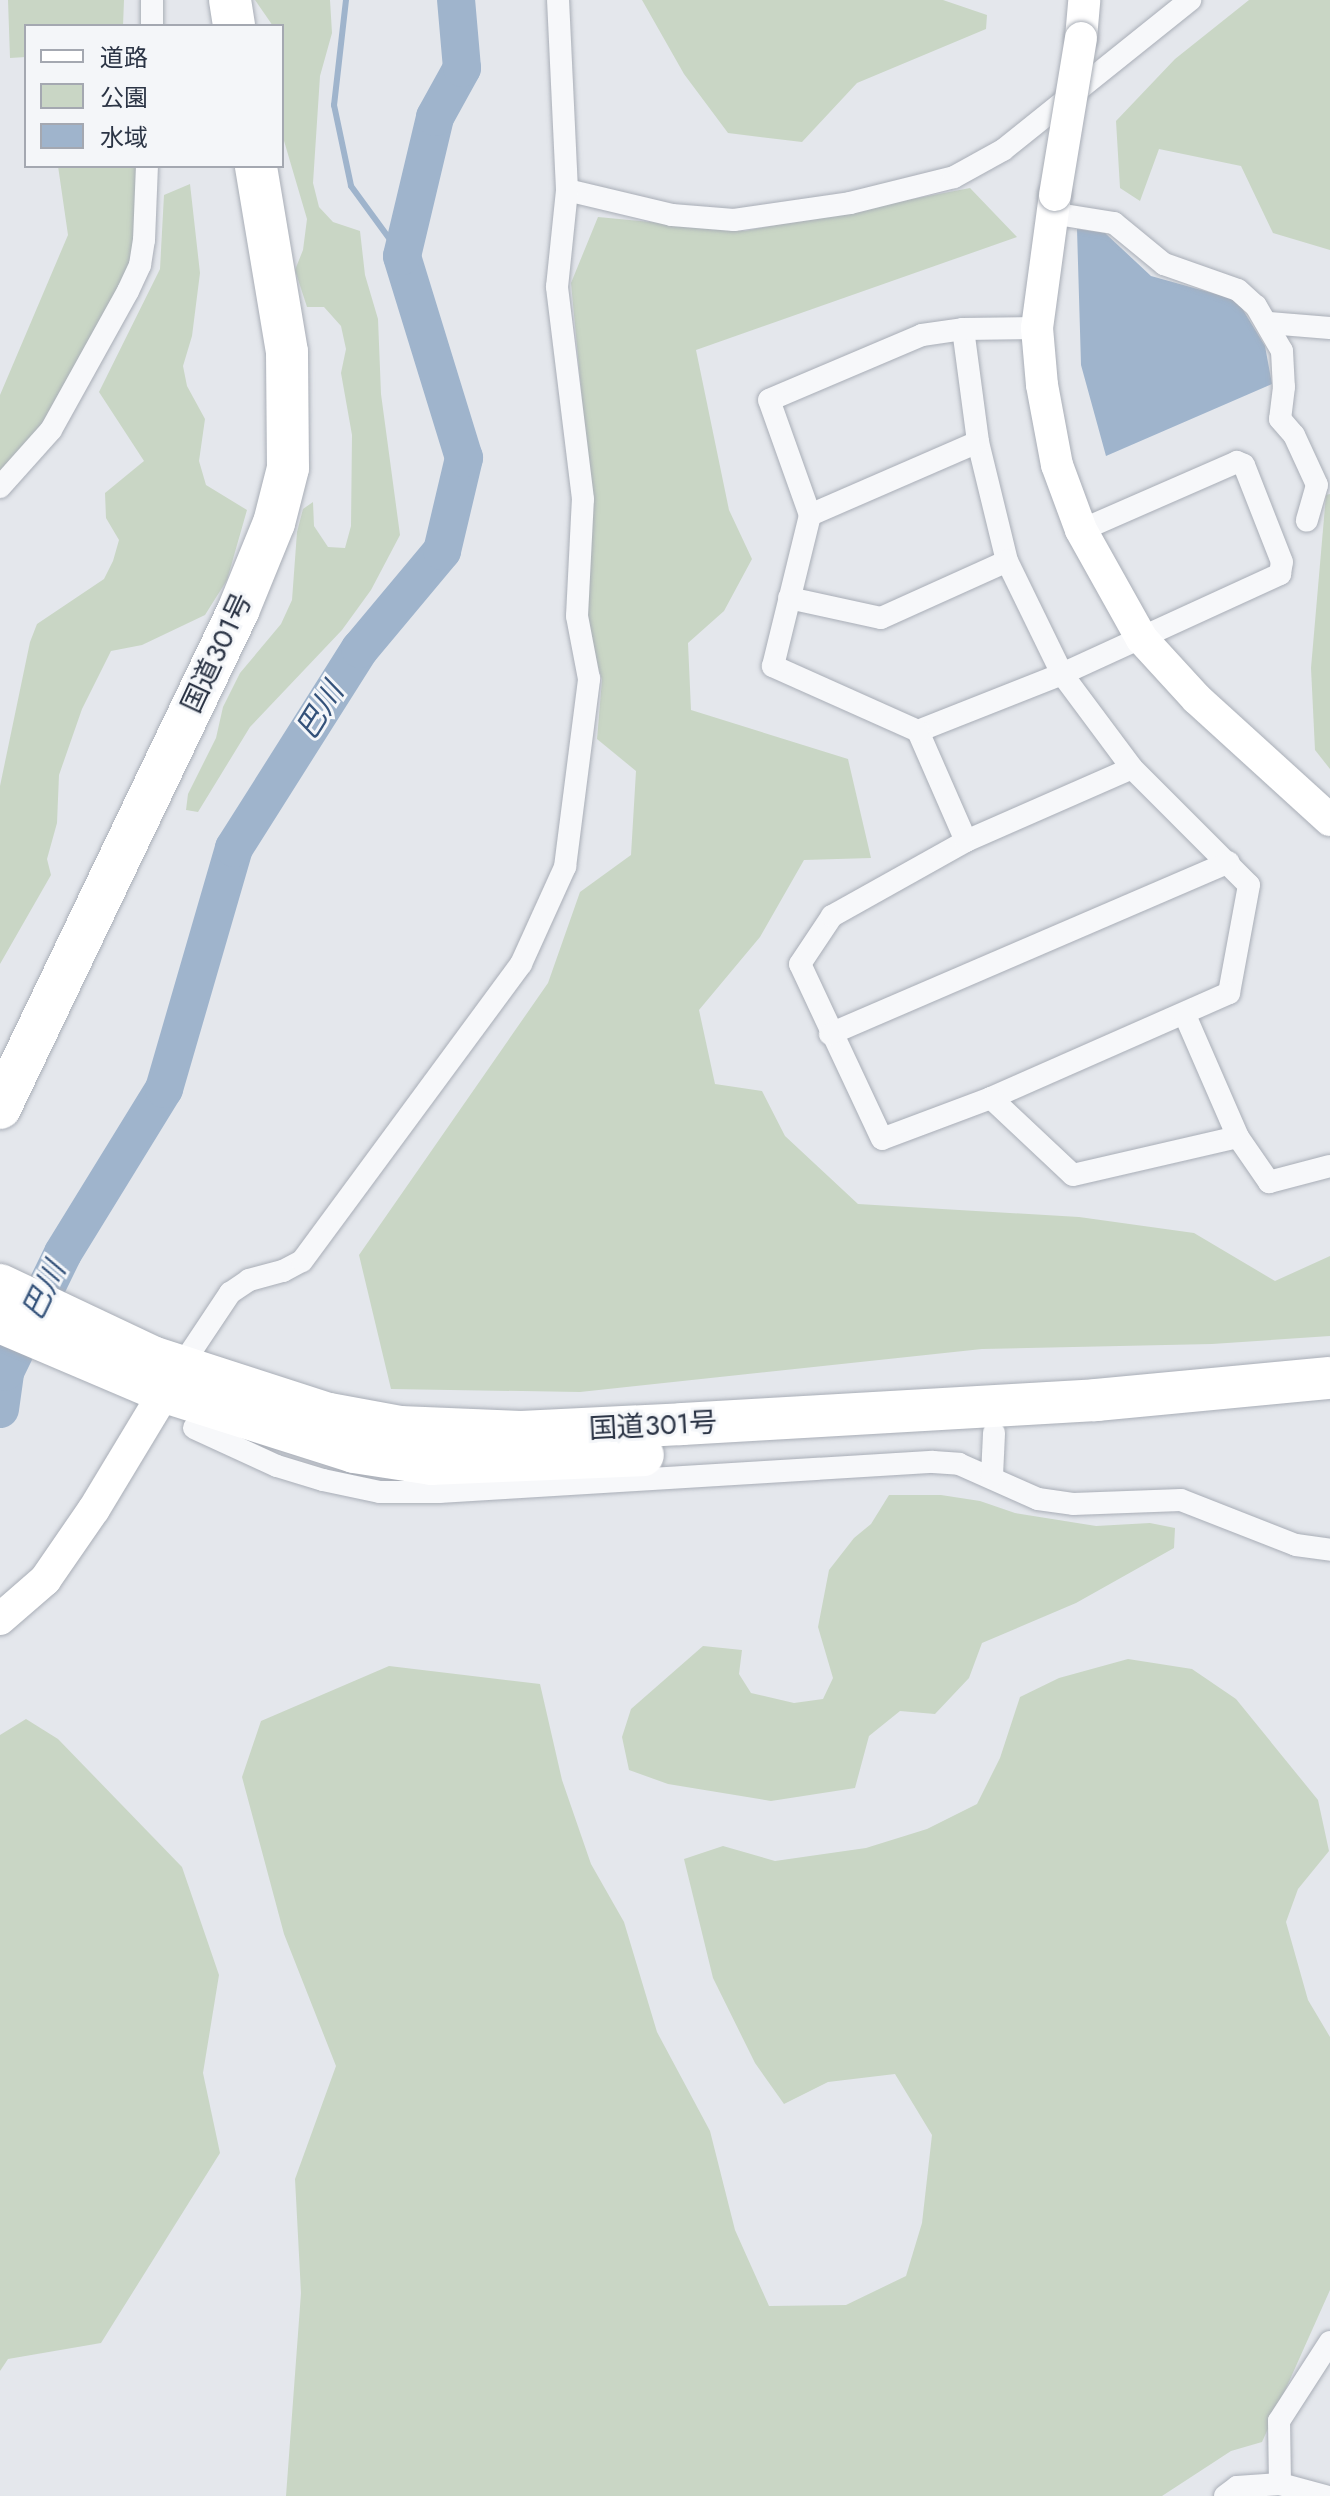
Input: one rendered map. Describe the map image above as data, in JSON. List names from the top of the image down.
{
  "streets": {
    "highway": ["国道301号"]
  },
  "water": ["巴川"],
  "legend": ["道路", "公園", "水域"]
}
